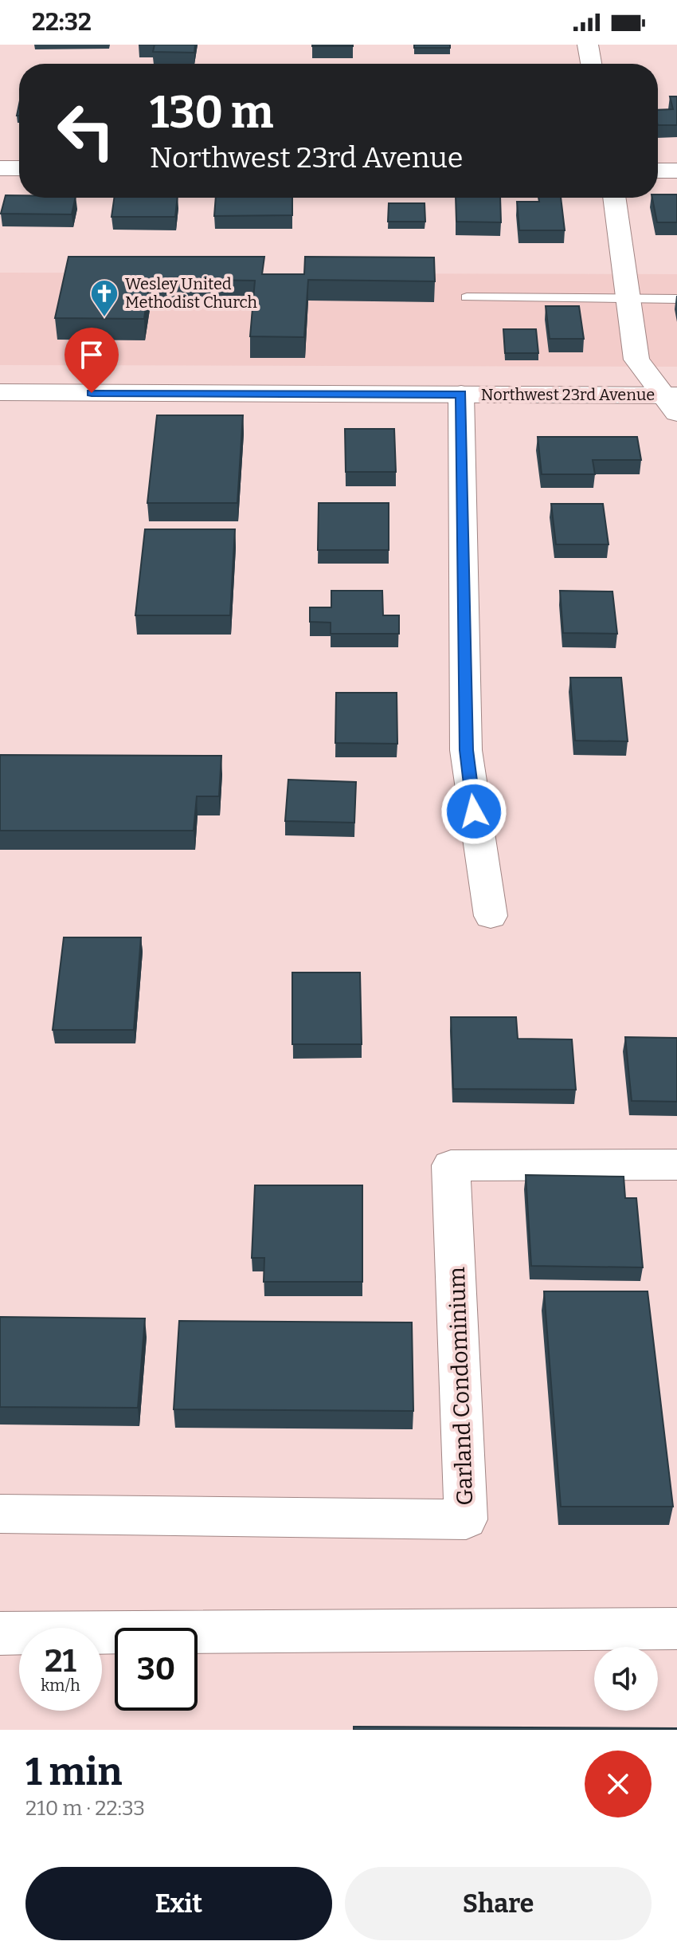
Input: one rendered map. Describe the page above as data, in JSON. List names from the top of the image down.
{
  "streets": {
    "main road": ["Northwest 23rd Avenue"],
    "street": ["Garland Condominium"]
  },
  "places": {
    "church": ["Wesley United Methodist Church"]
  },
  "page": {
    "status": "22:32",
    "turn": ["130 m", "Northwest 23rd Avenue"],
    "speed": "21 km/h",
    "limit": "30",
    "heading": ["1 min", "210 m · 22:33"],
    "buttons": ["Exit", "Share"]
  }
}
